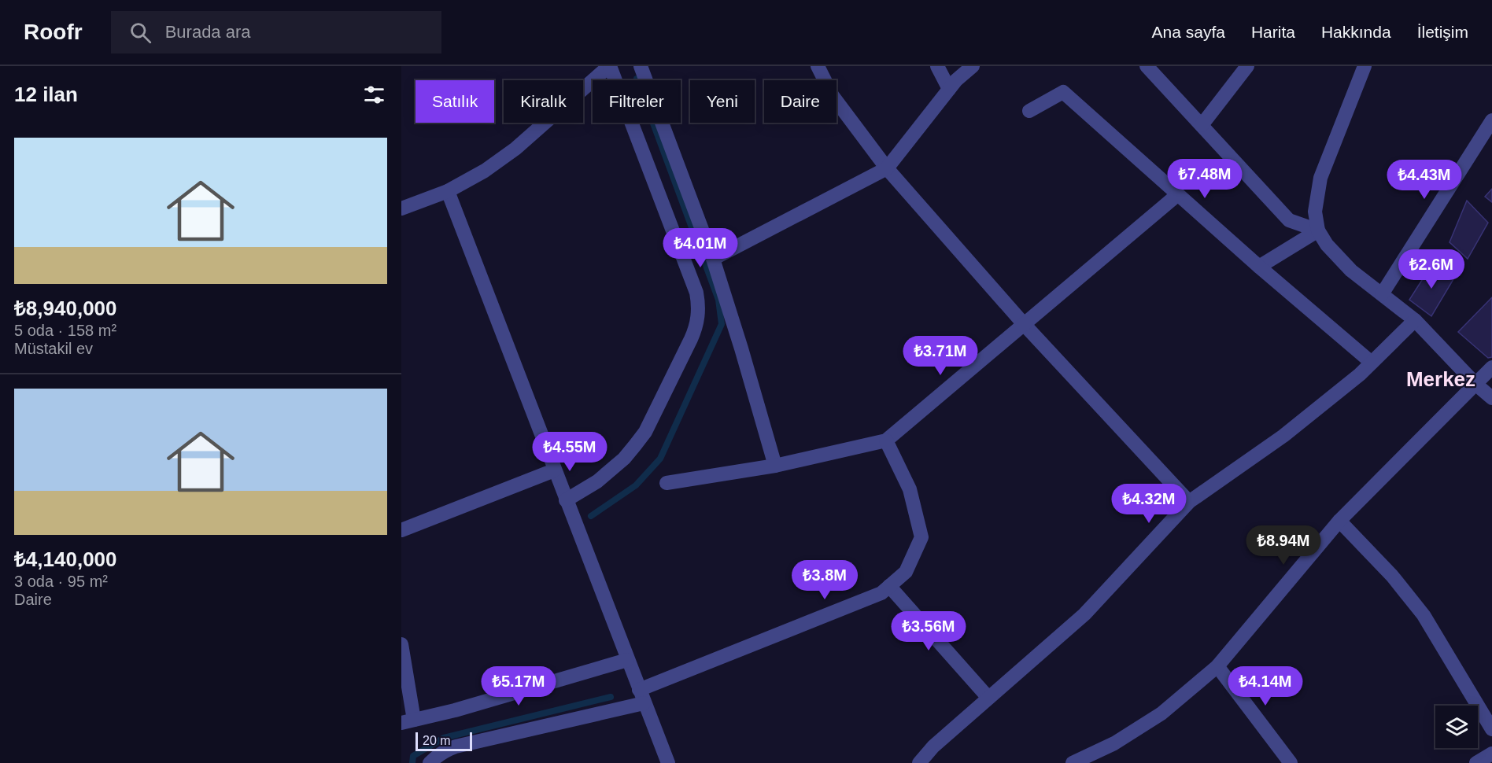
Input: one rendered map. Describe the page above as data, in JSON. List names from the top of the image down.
{
  "districts": ["Merkez"],
  "scale_bar": "20 m",
  "page": {
    "header": "Roofr",
    "search": "Burada ara",
    "nav": [
      "Ana sayfa",
      "Harita",
      "Hakkında",
      "İletişim"
    ],
    "heading": "12 ilan",
    "chip": [
      "Satılık",
      "Kiralık",
      "Filtreler",
      "Yeni",
      "Daire"
    ],
    "list": [
      {
        "name": "₺8,940,000",
        "note": "5 oda · 158 m² · Müstakil ev"
      },
      {
        "name": "₺4,140,000",
        "note": "3 oda · 95 m² · Daire"
      }
    ],
    "price": [
      "₺7.48M",
      "₺4.43M",
      "₺4.01M",
      "₺2.6M",
      "₺3.71M",
      "₺4.55M",
      "₺4.32M",
      "₺8.94M",
      "₺3.8M",
      "₺3.56M",
      "₺5.17M",
      "₺4.14M"
    ],
    "scale": "20 m"
  }
}
